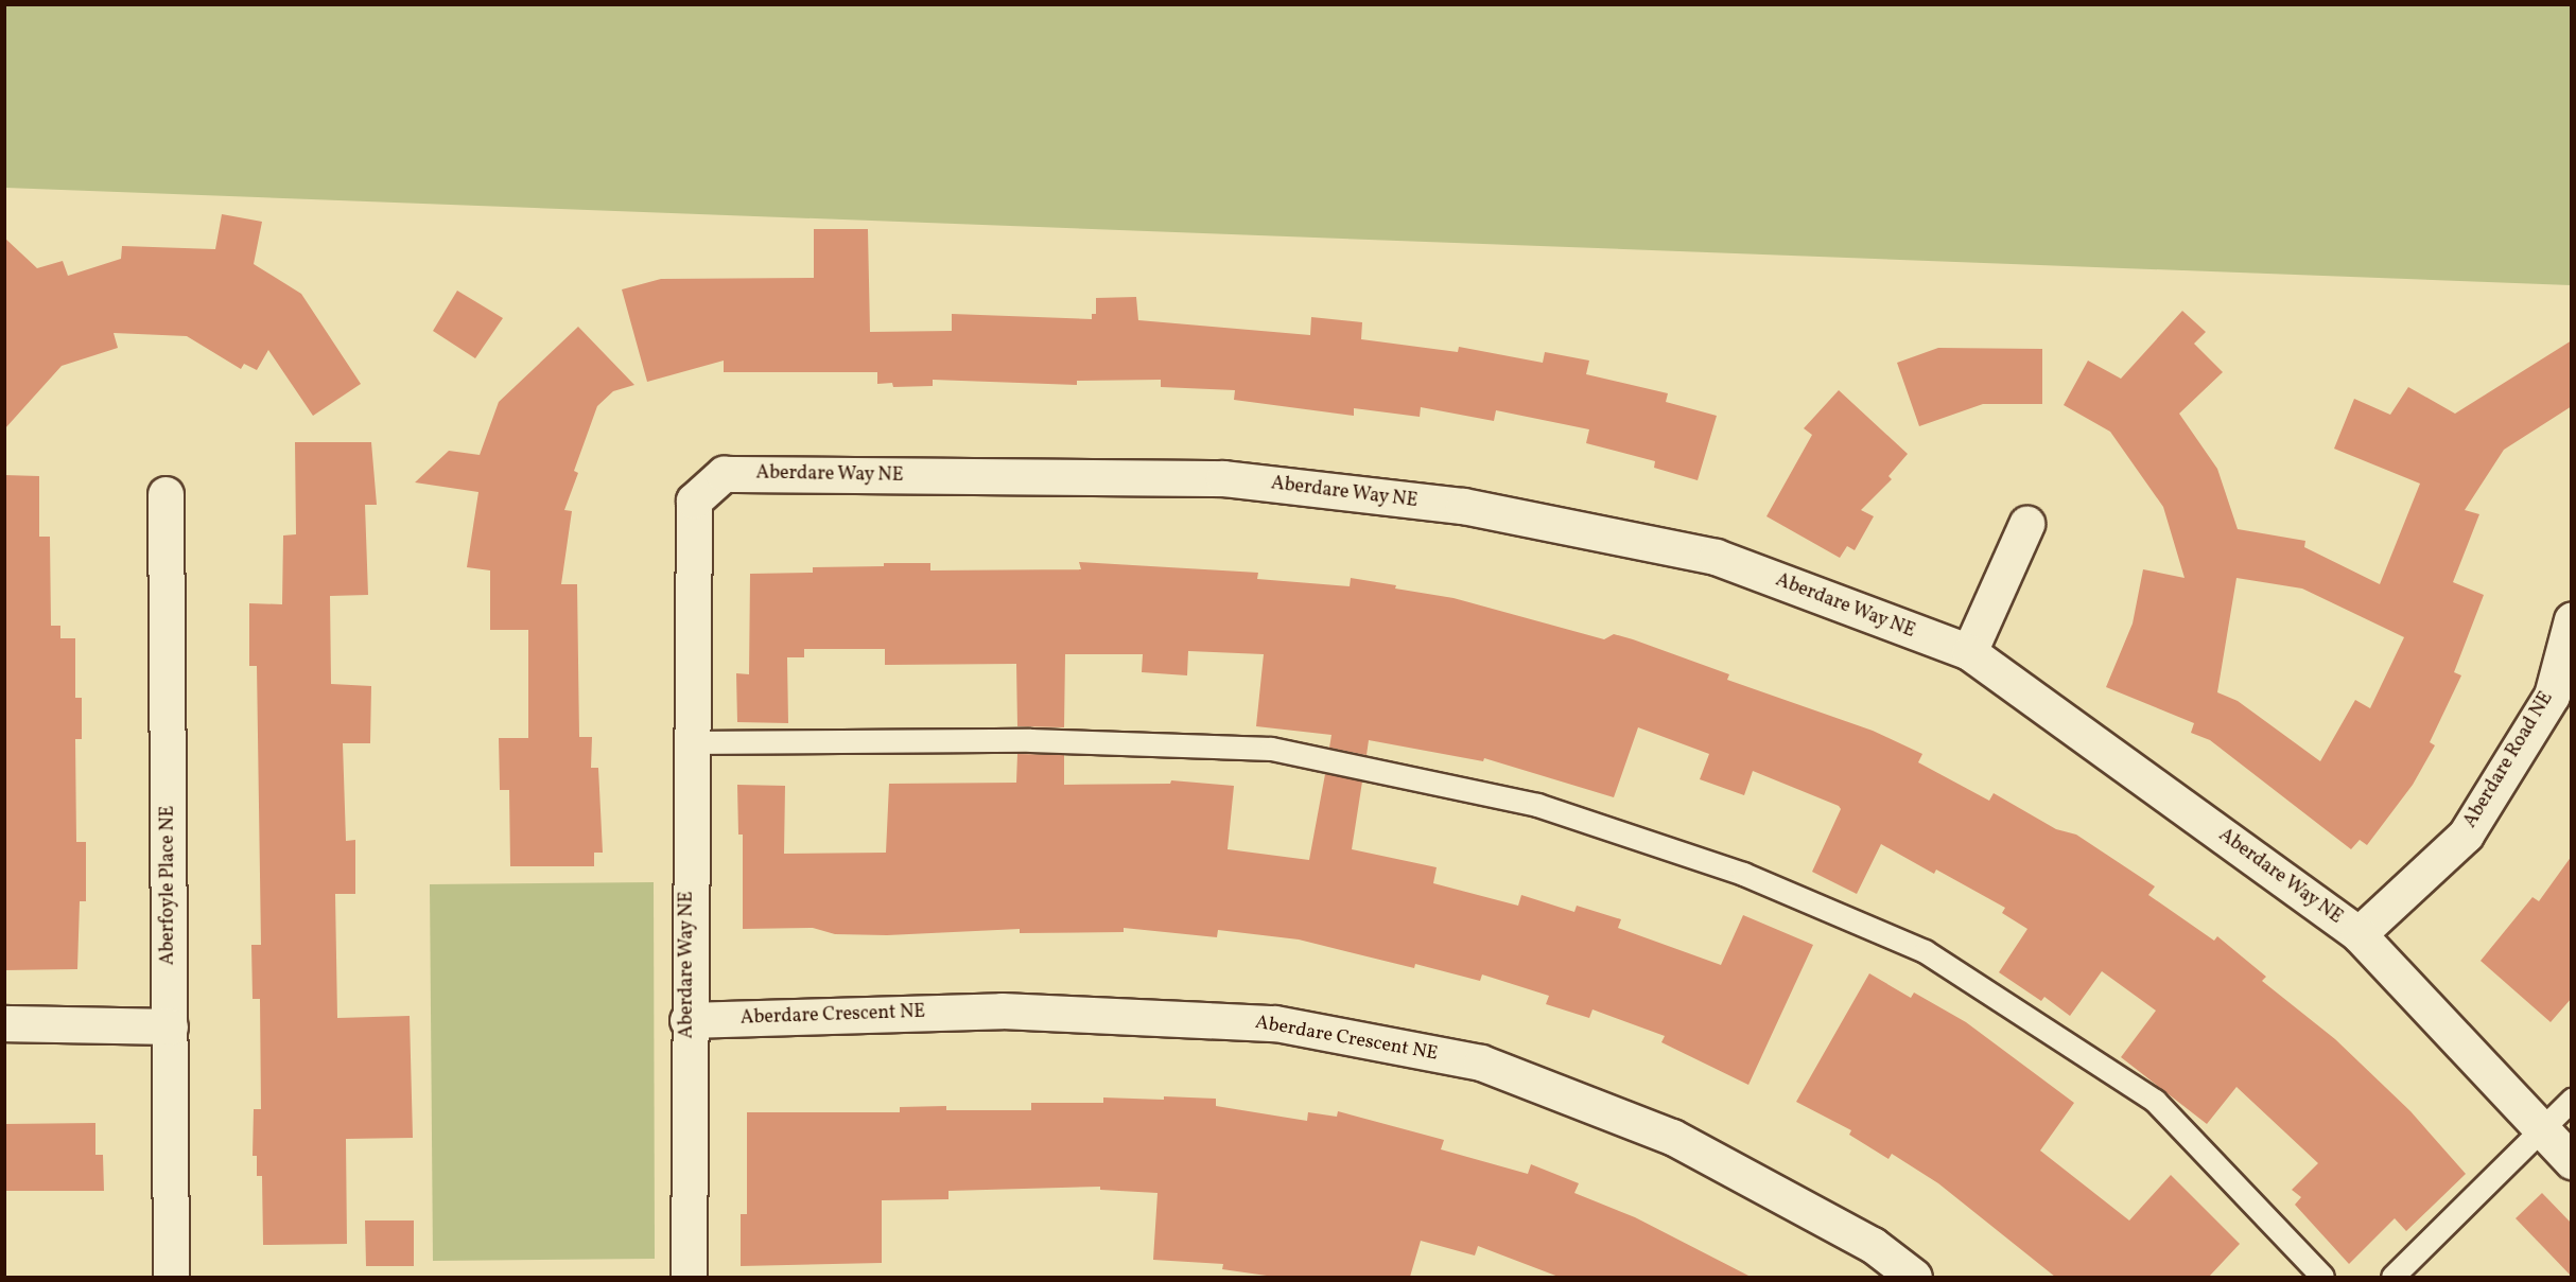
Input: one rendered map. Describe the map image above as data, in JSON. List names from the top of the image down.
{
  "streets": {
    "street": [
      "Aberdare Way NE",
      "Aberdare Road NE",
      "Aberfoyle Place NE",
      "Aberdare Crescent NE"
    ]
  },
  "crossings": [
    ["Aberdare Way NE", "Aberdare Road NE"],
    ["Aberdare Way NE", "Aberdare Crescent NE"]
  ]
}
